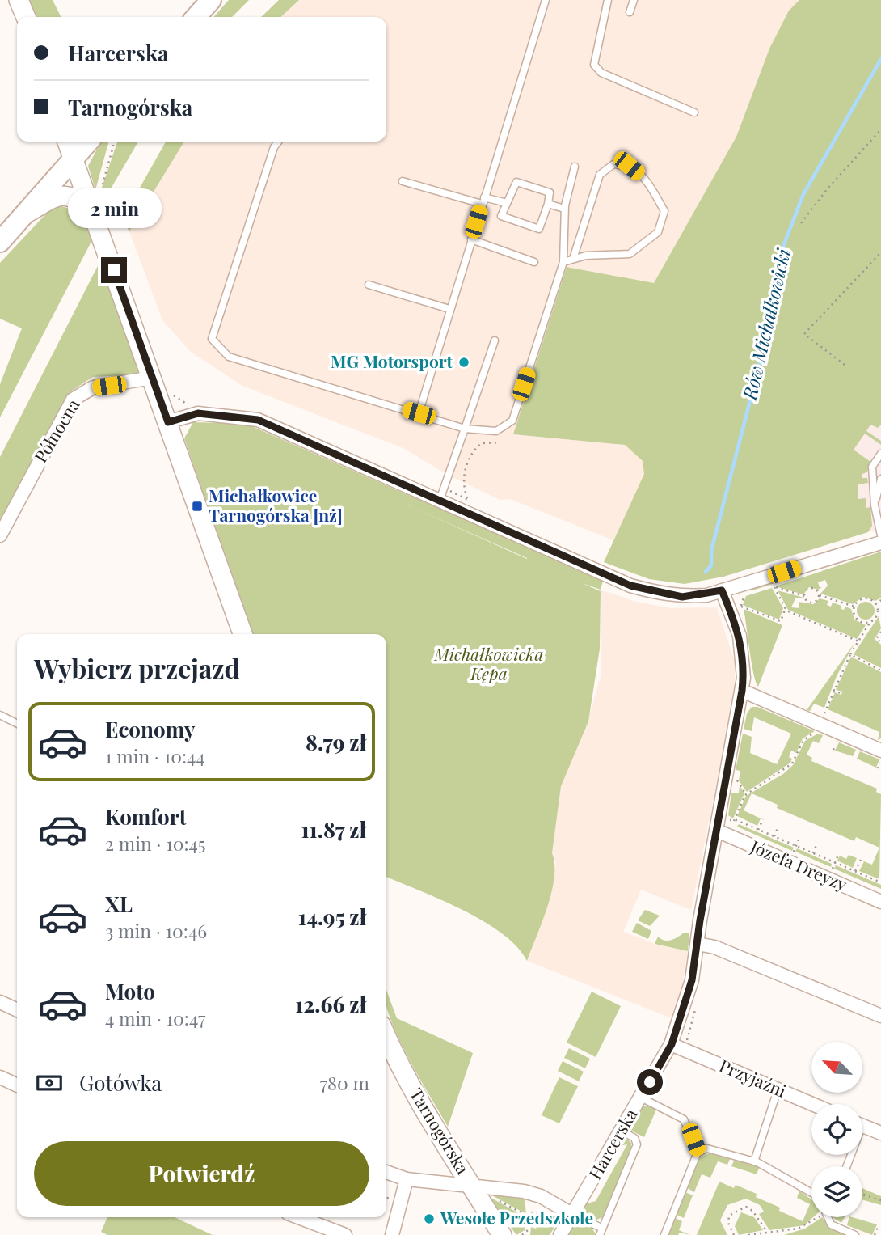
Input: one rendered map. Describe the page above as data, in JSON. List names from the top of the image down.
{
  "streets": {
    "street": [
      "Północna",
      "Józefa Dreyzy",
      "Przyjaźni",
      "Tarnogórska",
      "Harcerska"
    ]
  },
  "crossings": [
    ["Józefa Dreyzy", "Harcerska"],
    ["Przyjaźni", "Harcerska"]
  ],
  "water": ["Rów Michałkowicki"],
  "parks": ["Michałkowicka Kępa"],
  "places": {
    "other": ["MG Motorsport", "Wesołe Przedszkole"],
    "transit": ["Michałkowice Tarnogórska [nż]"]
  },
  "north": "top left",
  "page": {
    "banner": ["Harcerska", "Tarnogórska"],
    "bubble": "2 min",
    "heading": "Wybierz przejazd",
    "list": [
      {
        "name": "Economy",
        "note": "1 min · 10:44",
        "value": "8.79 zł"
      },
      {
        "name": "Komfort",
        "note": "2 min · 10:45",
        "value": "11.87 zł"
      },
      {
        "name": "XL",
        "note": "3 min · 10:46",
        "value": "14.95 zł"
      },
      {
        "name": "Moto",
        "note": "4 min · 10:47",
        "value": "12.66 zł"
      }
    ],
    "pay": ["Gotówka", "780 m"],
    "buttons": "Potwierdź"
  }
}
